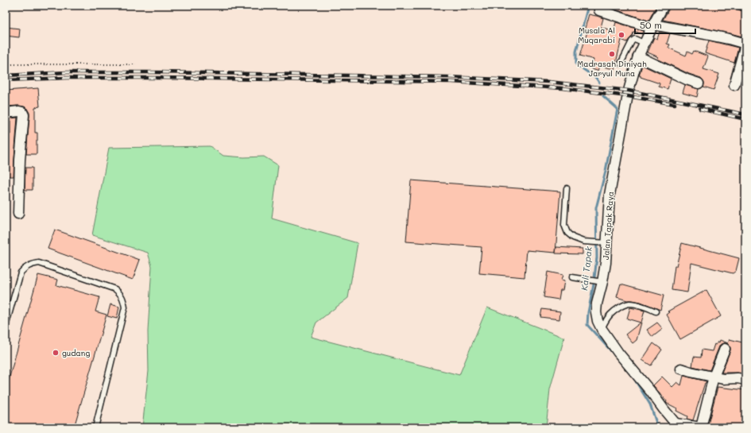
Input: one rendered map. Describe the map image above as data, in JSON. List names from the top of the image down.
{
  "streets": {
    "street": ["Jalan Tapak Raya"]
  },
  "water": ["Kali Tapak"],
  "places": ["Musala Al Muqarabi", "Madrasah Diniyah Jaryul Muna", "gudang"],
  "scale_bar": "50 m"
}
